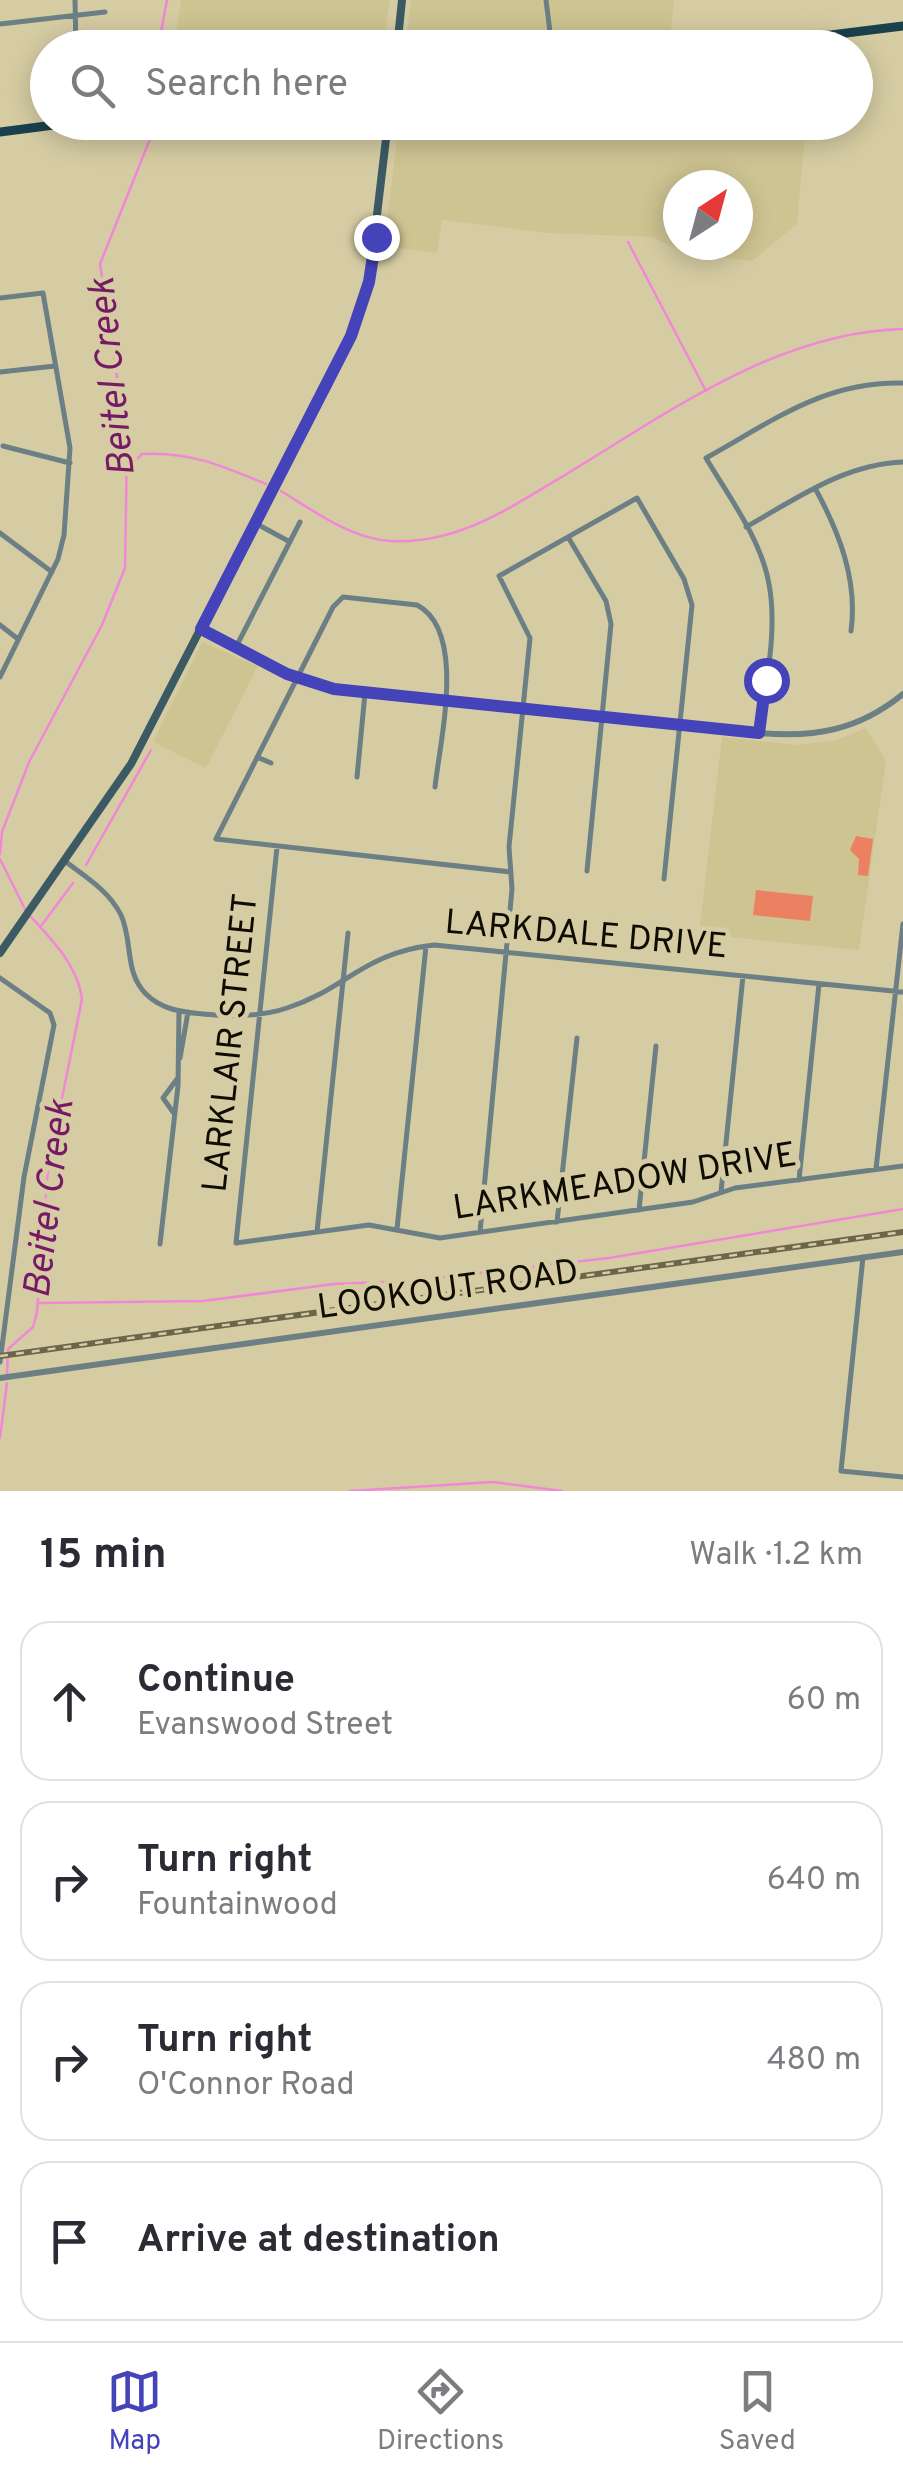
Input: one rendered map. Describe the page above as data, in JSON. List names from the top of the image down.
{
  "streets": {
    "street": [
      "LARKDALE DRIVE",
      "LARKLAIR STREET",
      "LARKMEADOW DRIVE",
      "LOOKOUT ROAD"
    ]
  },
  "crossings": [
    ["LARKDALE DRIVE", "LARKLAIR STREET"],
    ["LARKLAIR STREET", "LARKMEADOW DRIVE"]
  ],
  "water": ["Beitel Creek"],
  "north": "top right",
  "page": {
    "search": "Search here",
    "heading": ["15 min", "Walk · 1.2 km"],
    "list": [
      ["Continue", "Evanswood Street", "60 m"],
      ["Turn right", "Fountainwood", "640 m"],
      ["Turn right", "O'Connor Road", "480 m"],
      "Arrive at destination"
    ],
    "nav": ["Map", "Directions", "Saved"]
  }
}
